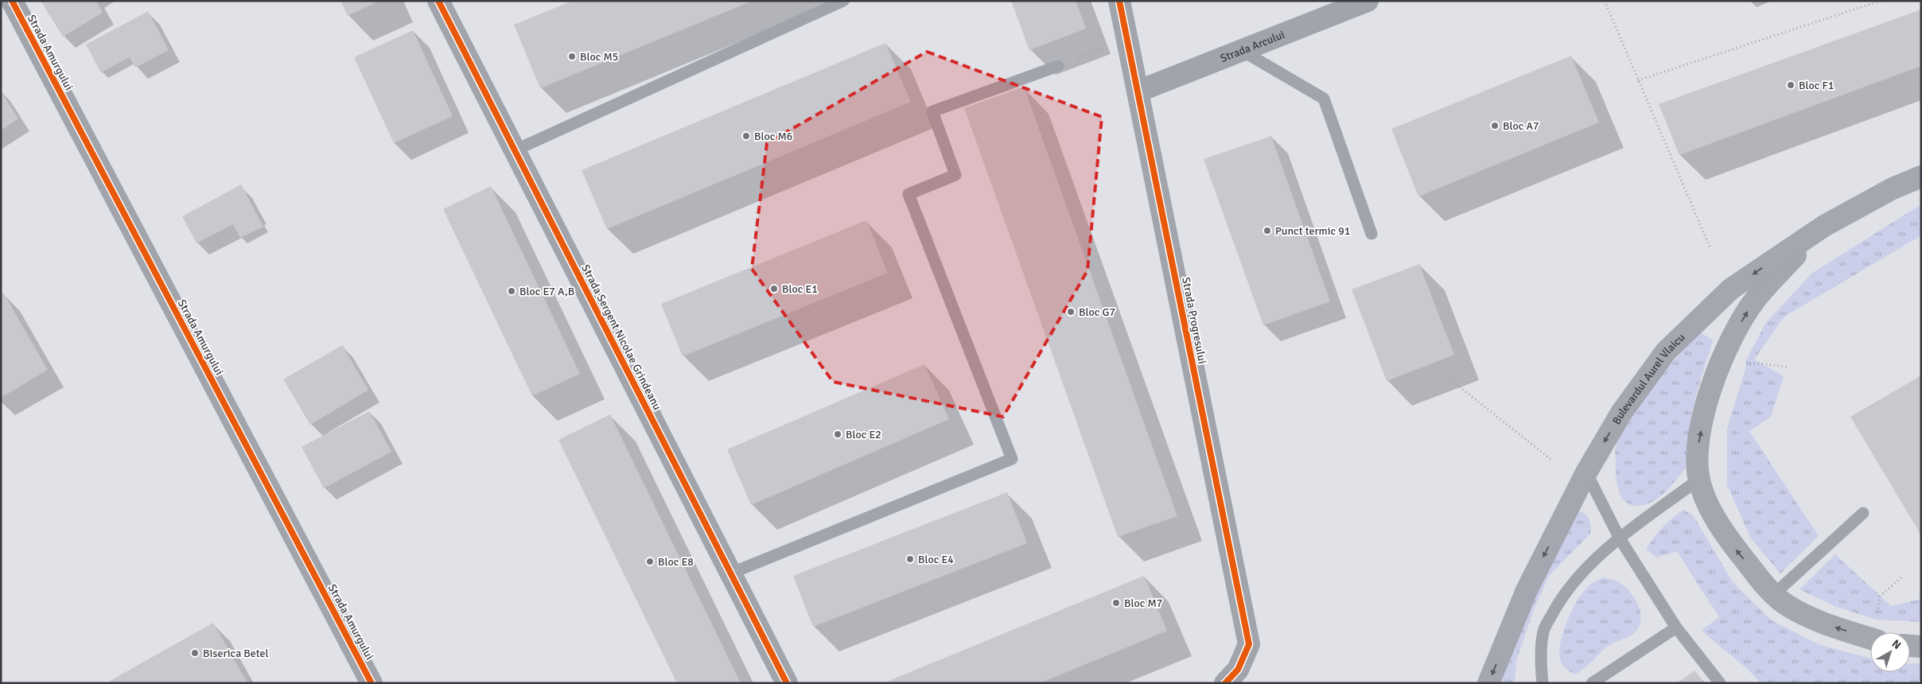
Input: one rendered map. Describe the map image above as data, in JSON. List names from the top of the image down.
{
  "streets": {
    "main road": ["Bulevardul Aurel Vlaicu"],
    "street": [
      "Strada Arcului",
      "Strada Amurgului",
      "Strada Progresului",
      "Strada Sergent Nicolae Grindeanu"
    ]
  },
  "crossings": [
    ["Strada Arcului", "Strada Progresului"]
  ],
  "places": [
    "Bloc M5",
    "Bloc F1",
    "Bloc A7",
    "Bloc M6",
    "Punct termic 91",
    "Bloc E1",
    "Bloc E7 A,B",
    "Bloc G7",
    "Bloc E2",
    "Bloc E4",
    "Bloc E8",
    "Bloc M7",
    "Biserica Betel"
  ],
  "north": "top right"
}
